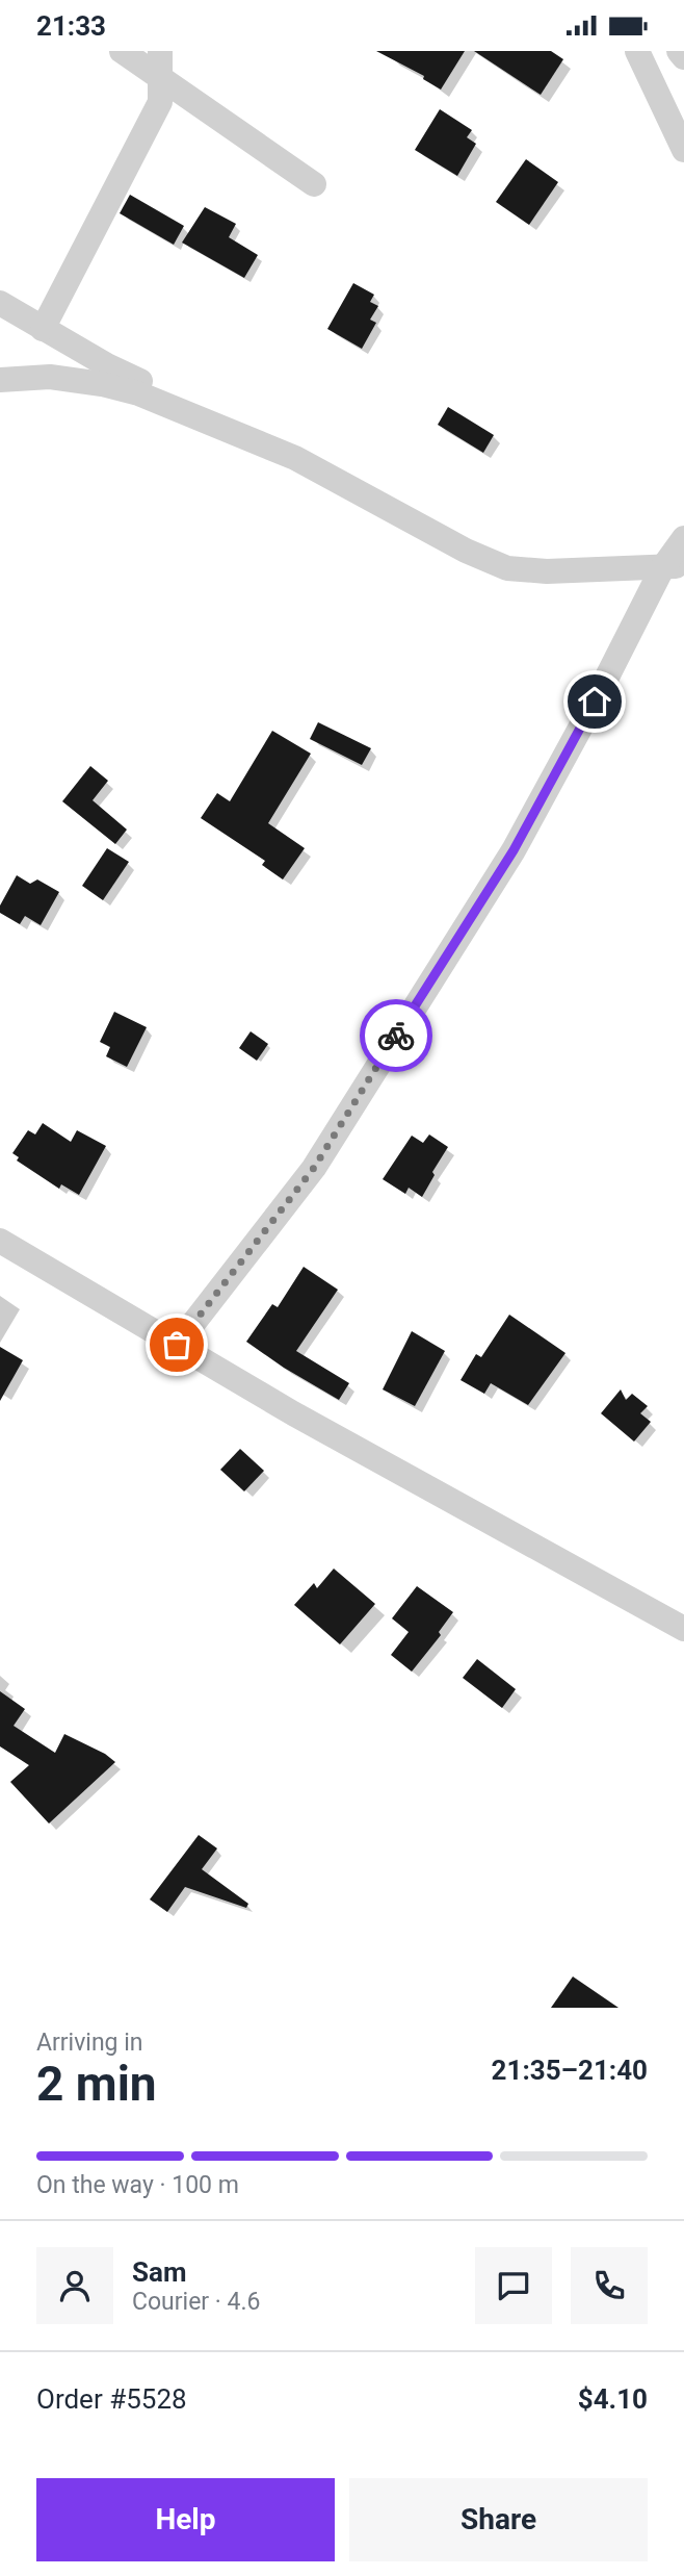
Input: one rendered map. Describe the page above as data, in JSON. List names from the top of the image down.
{
  "page": {
    "status": "21:33",
    "heading": ["2 min", "Arriving in", "21:35–21:40"],
    "panel": [
      "Sam",
      "Courier · 4.6",
      "Order #5528",
      "$4.10"
    ],
    "bar": "On the way · 100 m",
    "buttons": ["Help", "Share"]
  }
}
